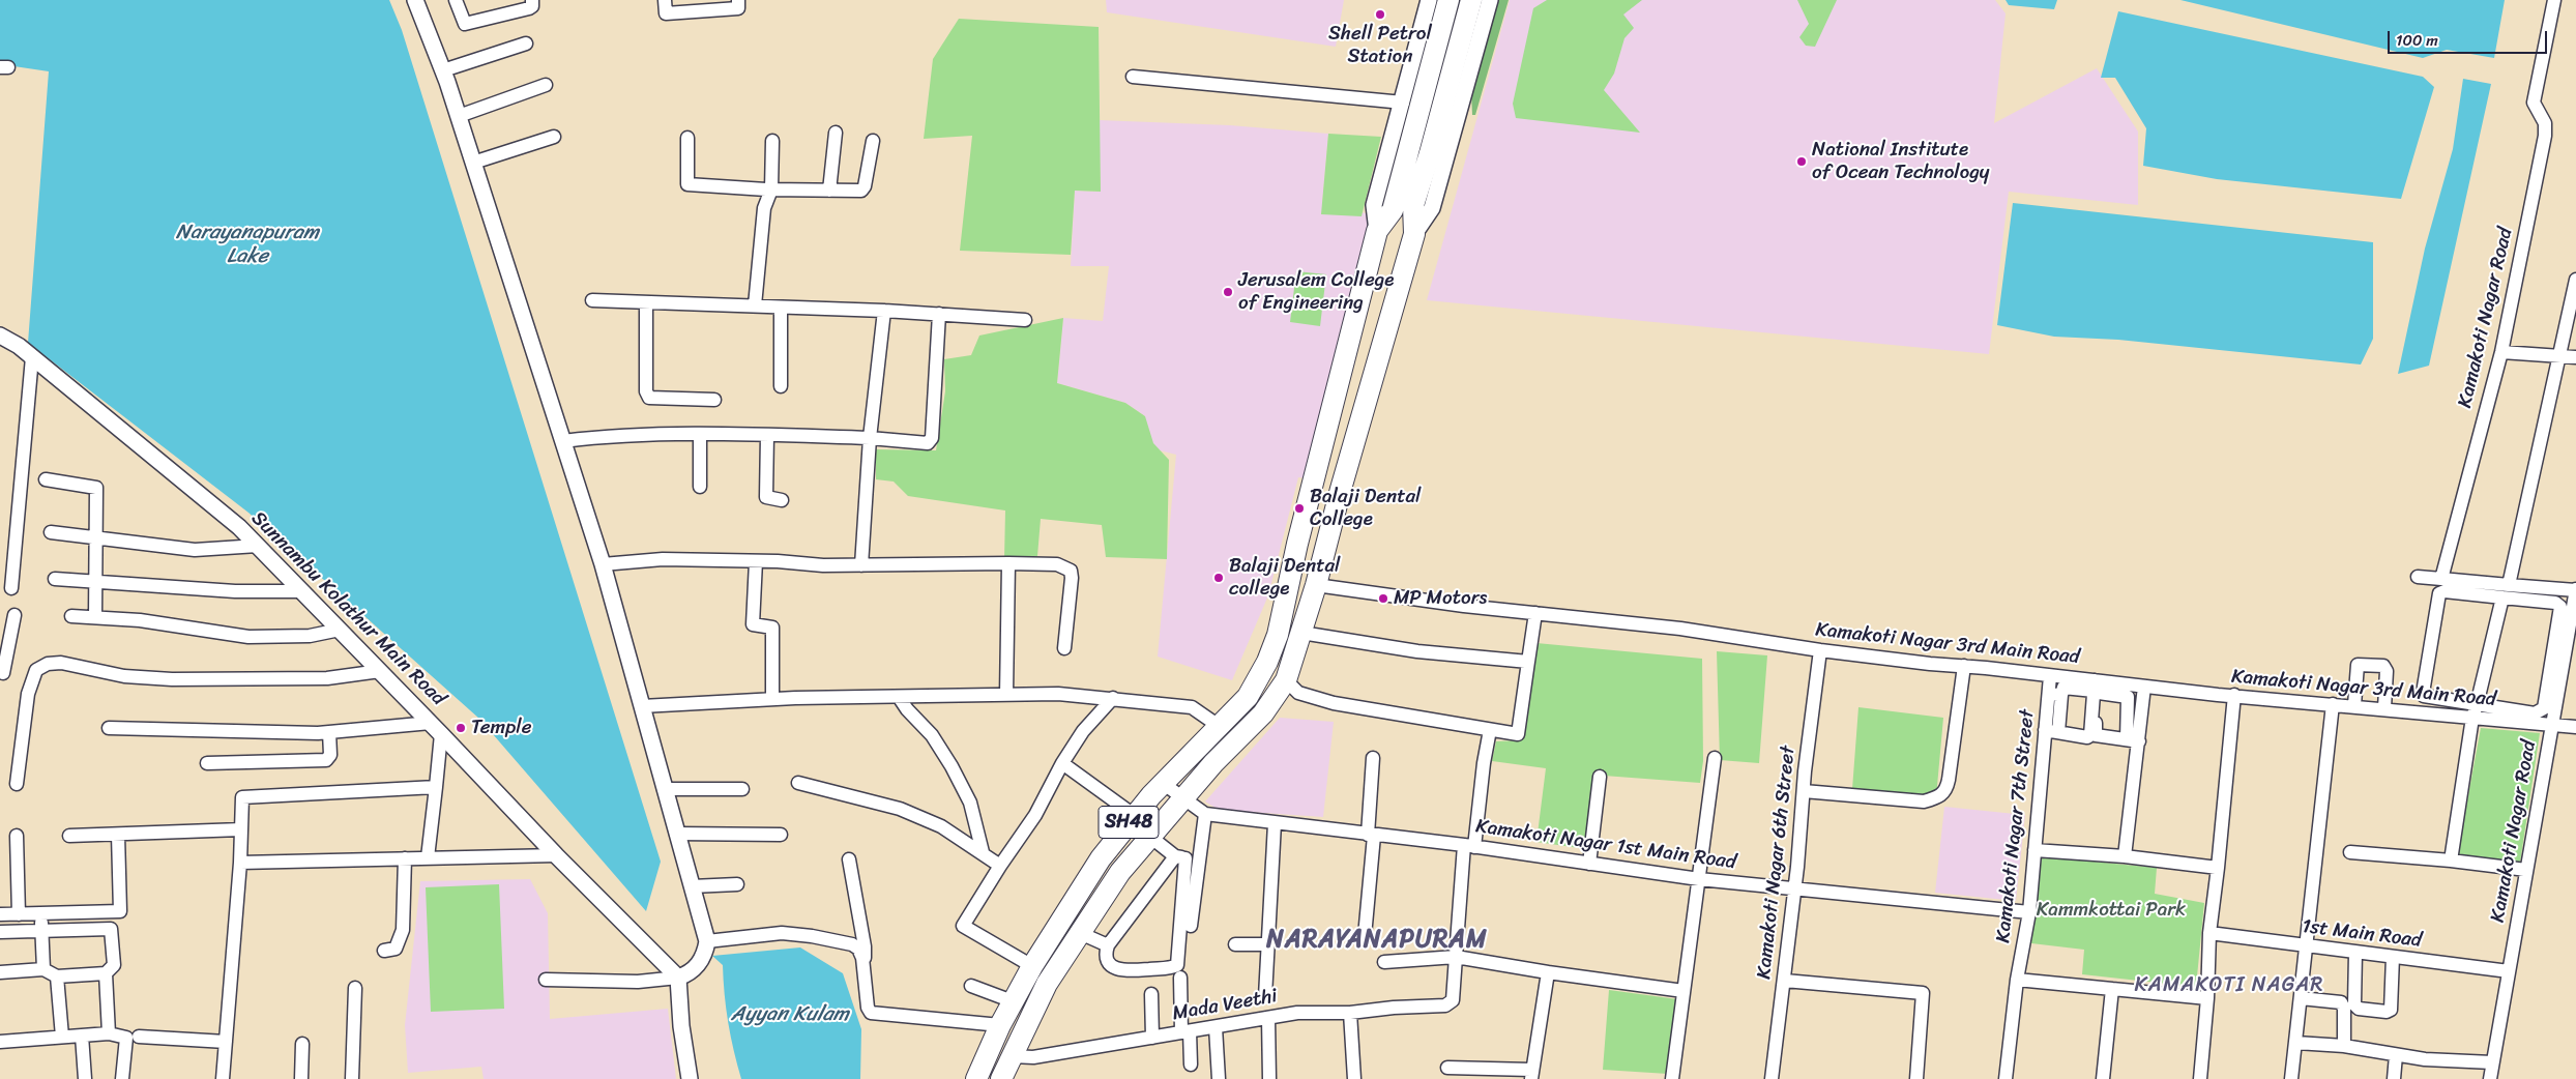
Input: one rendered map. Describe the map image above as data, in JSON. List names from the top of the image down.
{
  "streets": {
    "main road": ["SH48"],
    "street": [
      "Kamakoti Nagar Road",
      "Sunnambu Kolathur Main Road",
      "Kamakoti Nagar 3rd Main Road",
      "Kamakoti Nagar 7th Street",
      "Kamakoti Nagar 1st Main Road",
      "Kamakoti Nagar 6th Street",
      "1st Main Road",
      "Mada Veethi"
    ]
  },
  "crossings": [
    ["Kamakoti Nagar Road", "Kamakoti Nagar 3rd Main Road"],
    ["Kamakoti Nagar Road", "1st Main Road"],
    ["Kamakoti Nagar 3rd Main Road", "SH48"],
    ["Kamakoti Nagar 3rd Main Road", "Kamakoti Nagar 7th Street"],
    ["Kamakoti Nagar 3rd Main Road", "Kamakoti Nagar 6th Street"],
    ["SH48", "Kamakoti Nagar 1st Main Road"],
    ["SH48", "Mada Veethi"],
    ["Kamakoti Nagar 7th Street", "Kamakoti Nagar 1st Main Road"],
    ["Kamakoti Nagar 1st Main Road", "Kamakoti Nagar 6th Street"]
  ],
  "districts": ["NARAYANAPURAM", "KAMAKOTI NAGAR"],
  "water": ["Narayanapuram Lake", "Ayyan Kulam"],
  "parks": ["Kammkottai Park"],
  "places": [
    "Shell Petrol Station",
    "National Institute of Ocean Technology",
    "Jerusalem College of Engineering",
    "Balaji Dental College",
    "Balaji Dental college",
    "MP Motors",
    "Temple"
  ],
  "scale_bar": "100 m"
}
